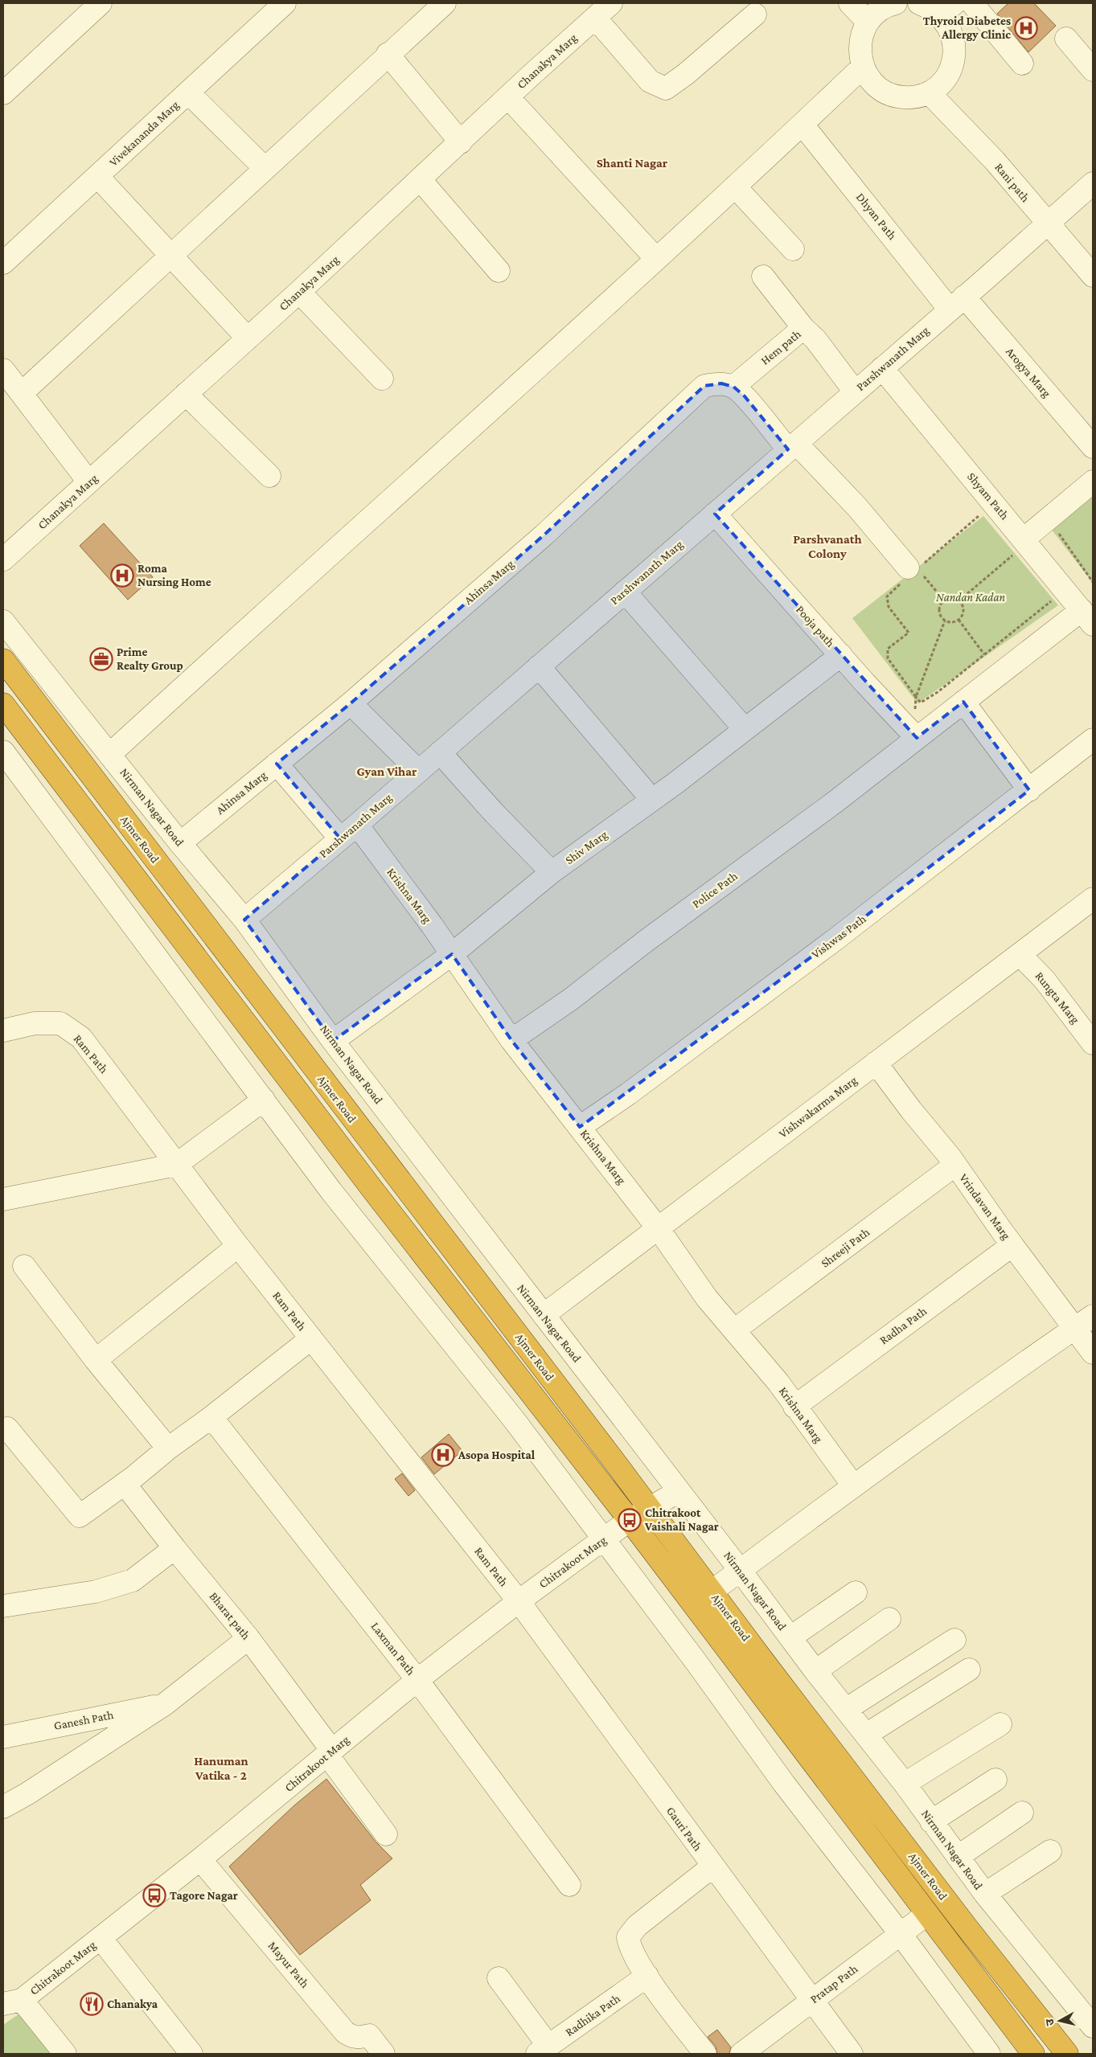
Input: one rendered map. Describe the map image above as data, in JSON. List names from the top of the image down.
{
  "streets": {
    "highway": ["Ajmer Road"],
    "street": [
      "Chanakya Marg",
      "Vivekananda Marg",
      "Rani path",
      "Dhyan Path",
      "Hem path",
      "Parshwanath Marg",
      "Arogya Marg",
      "Shyam Path",
      "Ahinsa Marg",
      "Pooja path",
      "Nirman Nagar Road",
      "Shiv Marg",
      "Police Path",
      "Krishna Marg",
      "Vishwas Path",
      "Rungta Marg",
      "Ram Path",
      "Vishwakarma Marg",
      "Vrindavan Marg",
      "Shreeji Path",
      "Radha Path",
      "Chitrakoot Marg",
      "Bharat path",
      "Laxman Path",
      "Ganesh Path",
      "Gauri Path",
      "Mayur Path",
      "Pratap Path",
      "Radhika Path"
    ]
  },
  "crossings": [
    ["Rani path", "Parshwanath Marg"],
    ["Dhyan Path", "Parshwanath Marg"],
    ["Dhyan Path", "Arogya Marg"],
    ["Hem path", "Parshwanath Marg"],
    ["Hem path", "Ahinsa Marg"],
    ["Parshwanath Marg", "Arogya Marg"],
    ["Parshwanath Marg", "Shyam Path"],
    ["Parshwanath Marg", "Pooja path"],
    ["Parshwanath Marg", "Nirman Nagar Road"],
    ["Parshwanath Marg", "Krishna Marg"],
    ["Shyam Path", "Police Path"],
    ["Ahinsa Marg", "Nirman Nagar Road"],
    ["Pooja path", "Shiv Marg"],
    ["Pooja path", "Police Path"],
    ["Nirman Nagar Road", "Shiv Marg"],
    ["Nirman Nagar Road", "Vishwakarma Marg"],
    ["Nirman Nagar Road", "Chitrakoot Marg"],
    ["Ajmer Road", "Chitrakoot Marg"],
    ["Ajmer Road", "Pratap Path"],
    ["Shiv Marg", "Krishna Marg"],
    ["Police Path", "Krishna Marg"],
    ["Krishna Marg", "Vishwas Path"],
    ["Krishna Marg", "Vishwakarma Marg"],
    ["Krishna Marg", "Shreeji Path"],
    ["Krishna Marg", "Radha Path"],
    ["Rungta Marg", "Vishwakarma Marg"],
    ["Ram Path", "Chitrakoot Marg"],
    ["Ram Path", "Gauri Path"],
    ["Vishwakarma Marg", "Vrindavan Marg"],
    ["Vrindavan Marg", "Shreeji Path"],
    ["Vrindavan Marg", "Radha Path"],
    ["Chitrakoot Marg", "Bharat path"],
    ["Chitrakoot Marg", "Laxman Path"],
    ["Chitrakoot Marg", "Gauri Path"],
    ["Chitrakoot Marg", "Mayur Path"],
    ["Gauri Path", "Pratap Path"]
  ],
  "districts": [
    "Shanti Nagar",
    "Parshvanath Colony",
    "Gyan Vihar",
    "Hanuman Vatika - 2"
  ],
  "parks": ["Nandan Kadan"],
  "places": {
    "hospital": ["Thyroid Diabetes Allergy Clinic", "Roma Nursing Home", "Asopa Hospital"],
    "office": ["Prime Realty Group"],
    "bus stop": ["Chitrakoot Vaishali Nagar", "Tagore Nagar"],
    "restaurant": ["Chanakya"]
  },
  "north": "left"
}
